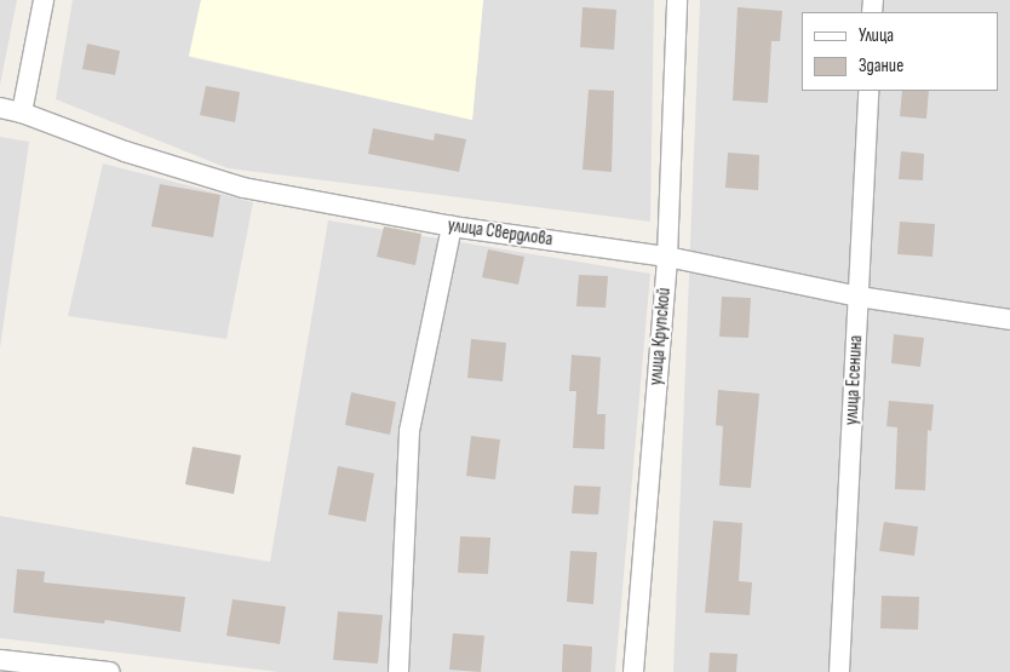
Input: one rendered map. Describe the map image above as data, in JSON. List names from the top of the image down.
{
  "streets": {
    "street": ["улица Свердлова", "улица Крупской", "улица Есенина"]
  },
  "crossings": [
    ["улица Свердлова", "улица Крупской"],
    ["улица Свердлова", "улица Есенина"]
  ],
  "legend": ["Улица", "Здание"]
}
